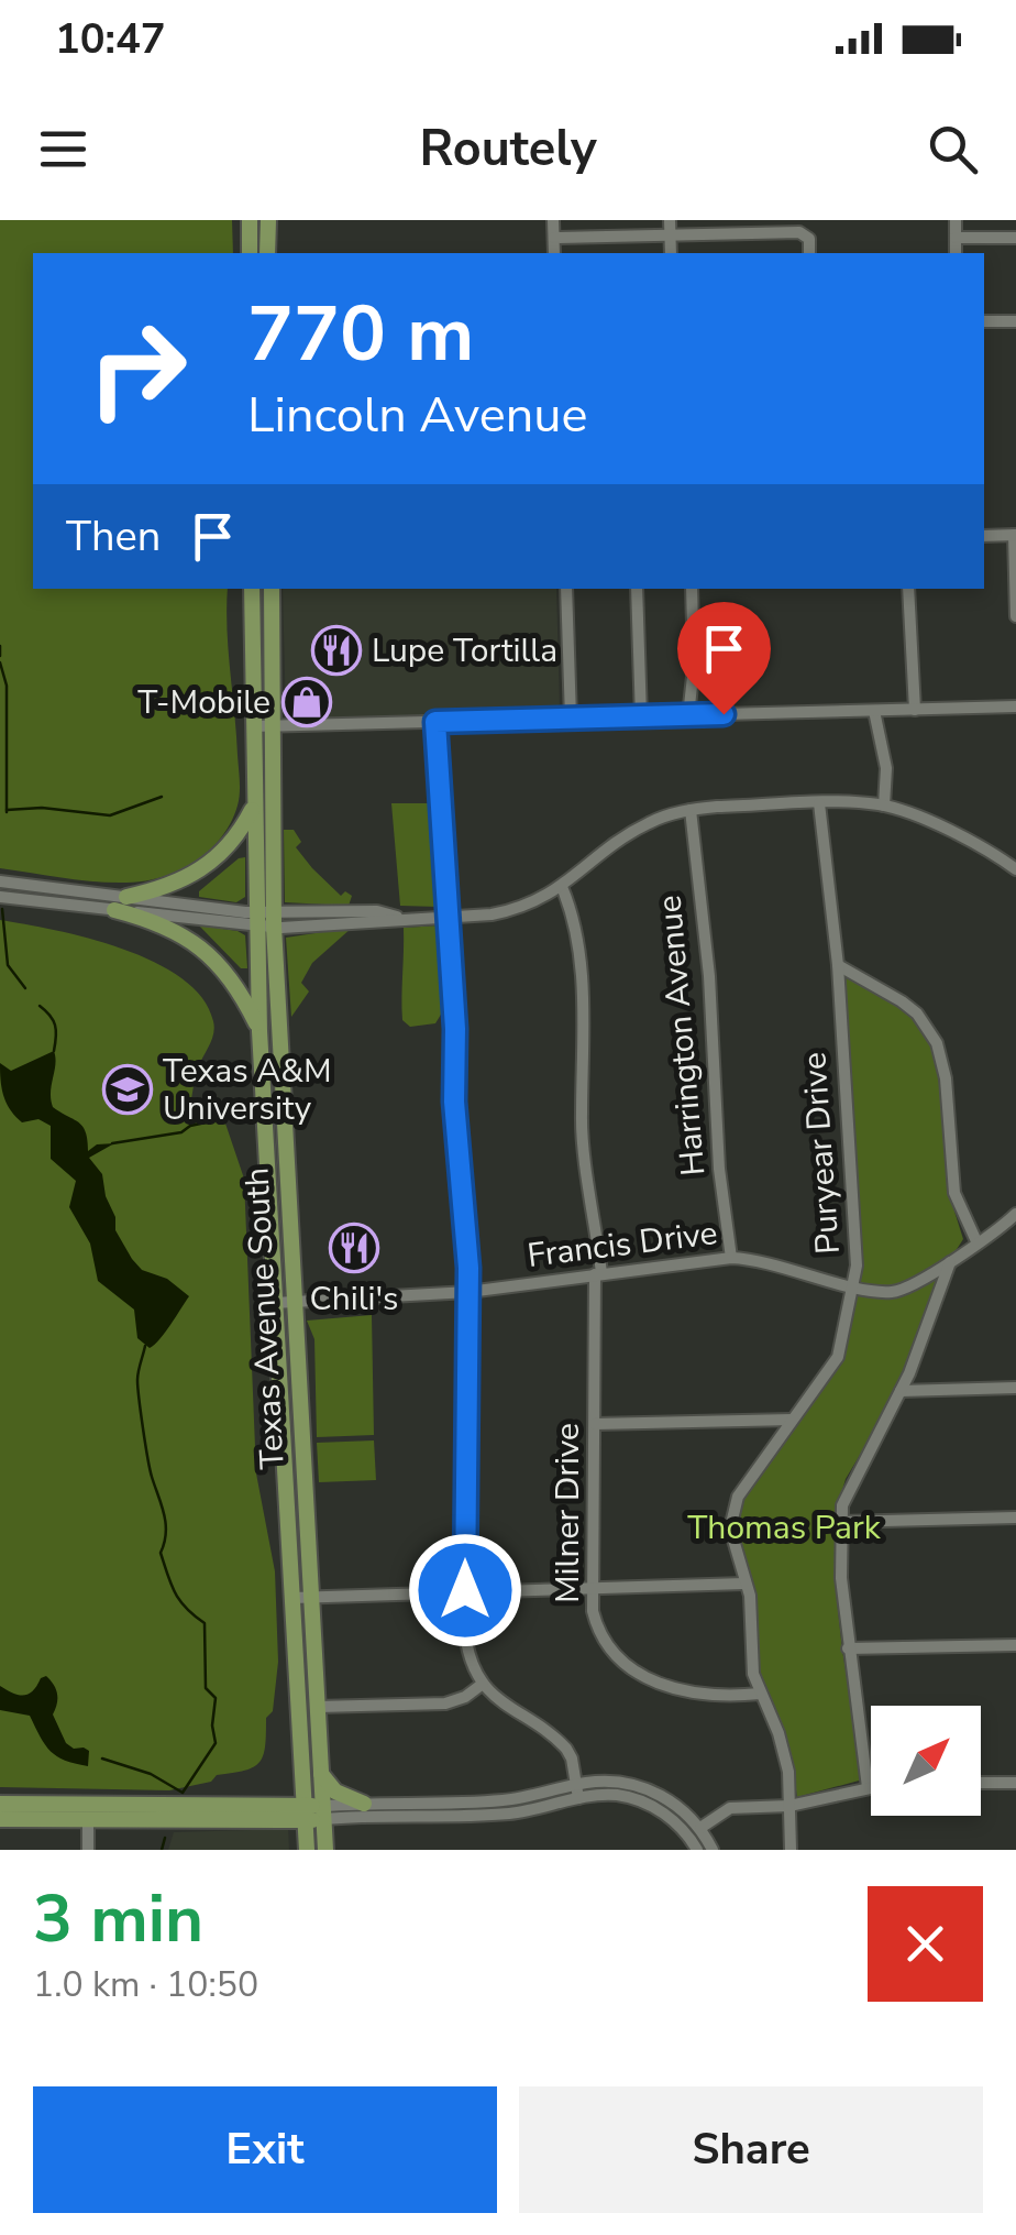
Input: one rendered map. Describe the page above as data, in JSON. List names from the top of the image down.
{
  "streets": {
    "main road": ["Texas Avenue South"],
    "street": [
      "Harrington Avenue",
      "Puryear Drive",
      "Francis Drive",
      "Milner Drive"
    ]
  },
  "crossings": [
    ["Harrington Avenue", "Francis Drive"],
    ["Puryear Drive", "Francis Drive"],
    ["Puryear Drive", "Milner Drive"],
    ["Francis Drive", "Texas Avenue South"],
    ["Francis Drive", "Milner Drive"]
  ],
  "parks": ["Thomas Park"],
  "places": {
    "restaurant": ["Lupe Tortilla", "Chili's"],
    "shop": ["T-Mobile"],
    "school or university": ["Texas A&M University"]
  },
  "north": "top right",
  "page": {
    "status": "10:47",
    "header": "Routely",
    "turn": ["770 m", "Lincoln Avenue"],
    "then": "Then",
    "heading": ["3 min", "1.0 km · 10:50"],
    "buttons": ["Exit", "Share"]
  }
}
